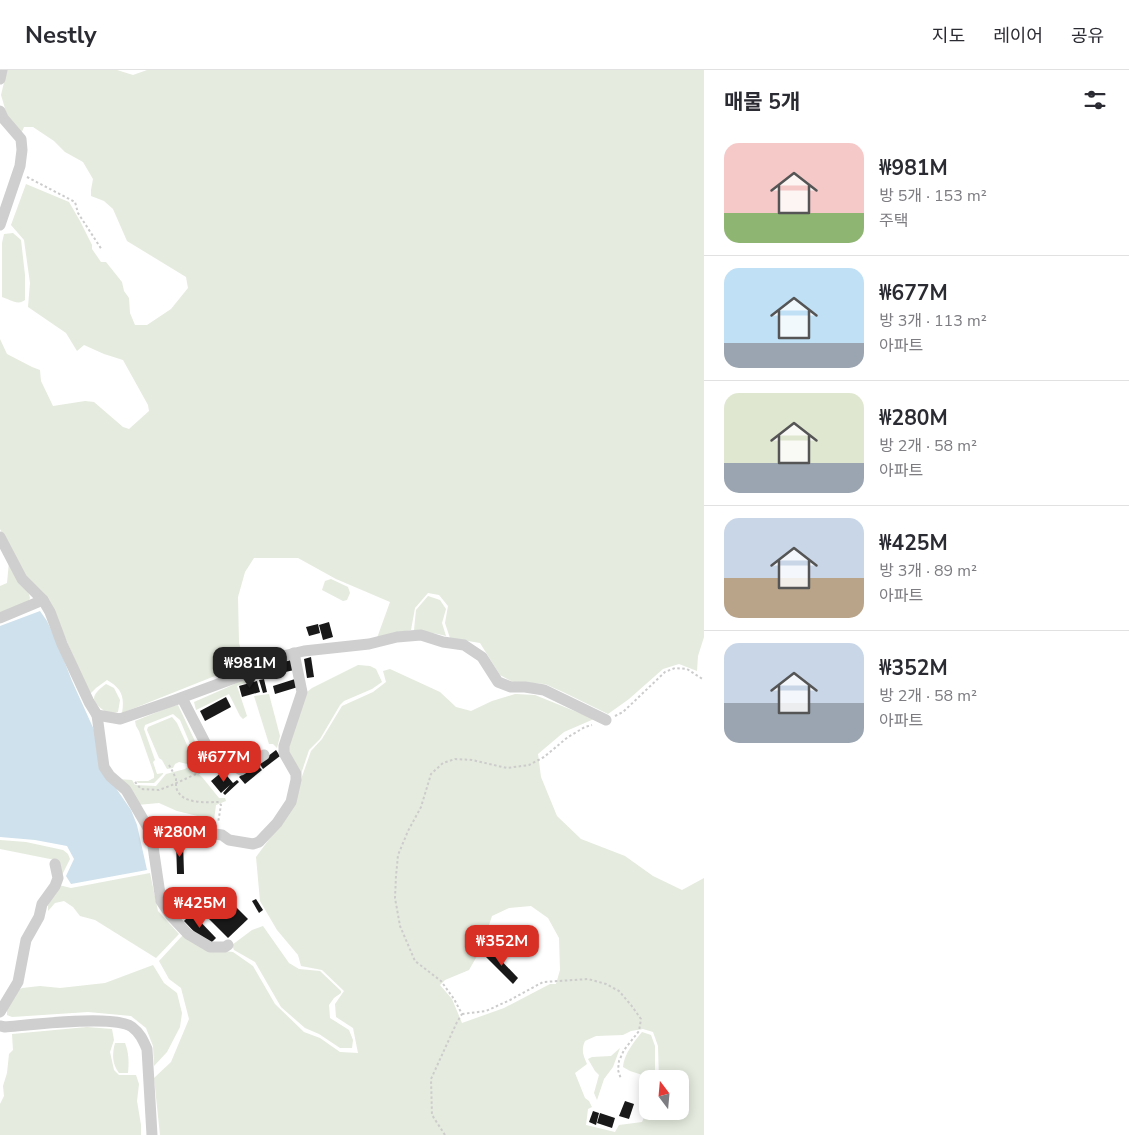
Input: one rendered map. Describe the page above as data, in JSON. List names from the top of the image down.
{
  "north": "top",
  "page": {
    "header": "Nestly",
    "nav": ["지도", "레이어", "공유"],
    "heading": "매물 5개",
    "list": [
      {
        "name": "₩981M",
        "note": "방 5개 · 153 m² · 주택"
      },
      {
        "name": "₩677M",
        "note": "방 3개 · 113 m² · 아파트"
      },
      {
        "name": "₩280M",
        "note": "방 2개 · 58 m² · 아파트"
      },
      {
        "name": "₩425M",
        "note": "방 3개 · 89 m² · 아파트"
      },
      {
        "name": "₩352M",
        "note": "방 2개 · 58 m² · 아파트"
      }
    ],
    "price": [
      "₩981M",
      "₩677M",
      "₩280M",
      "₩425M",
      "₩352M"
    ]
  }
}
